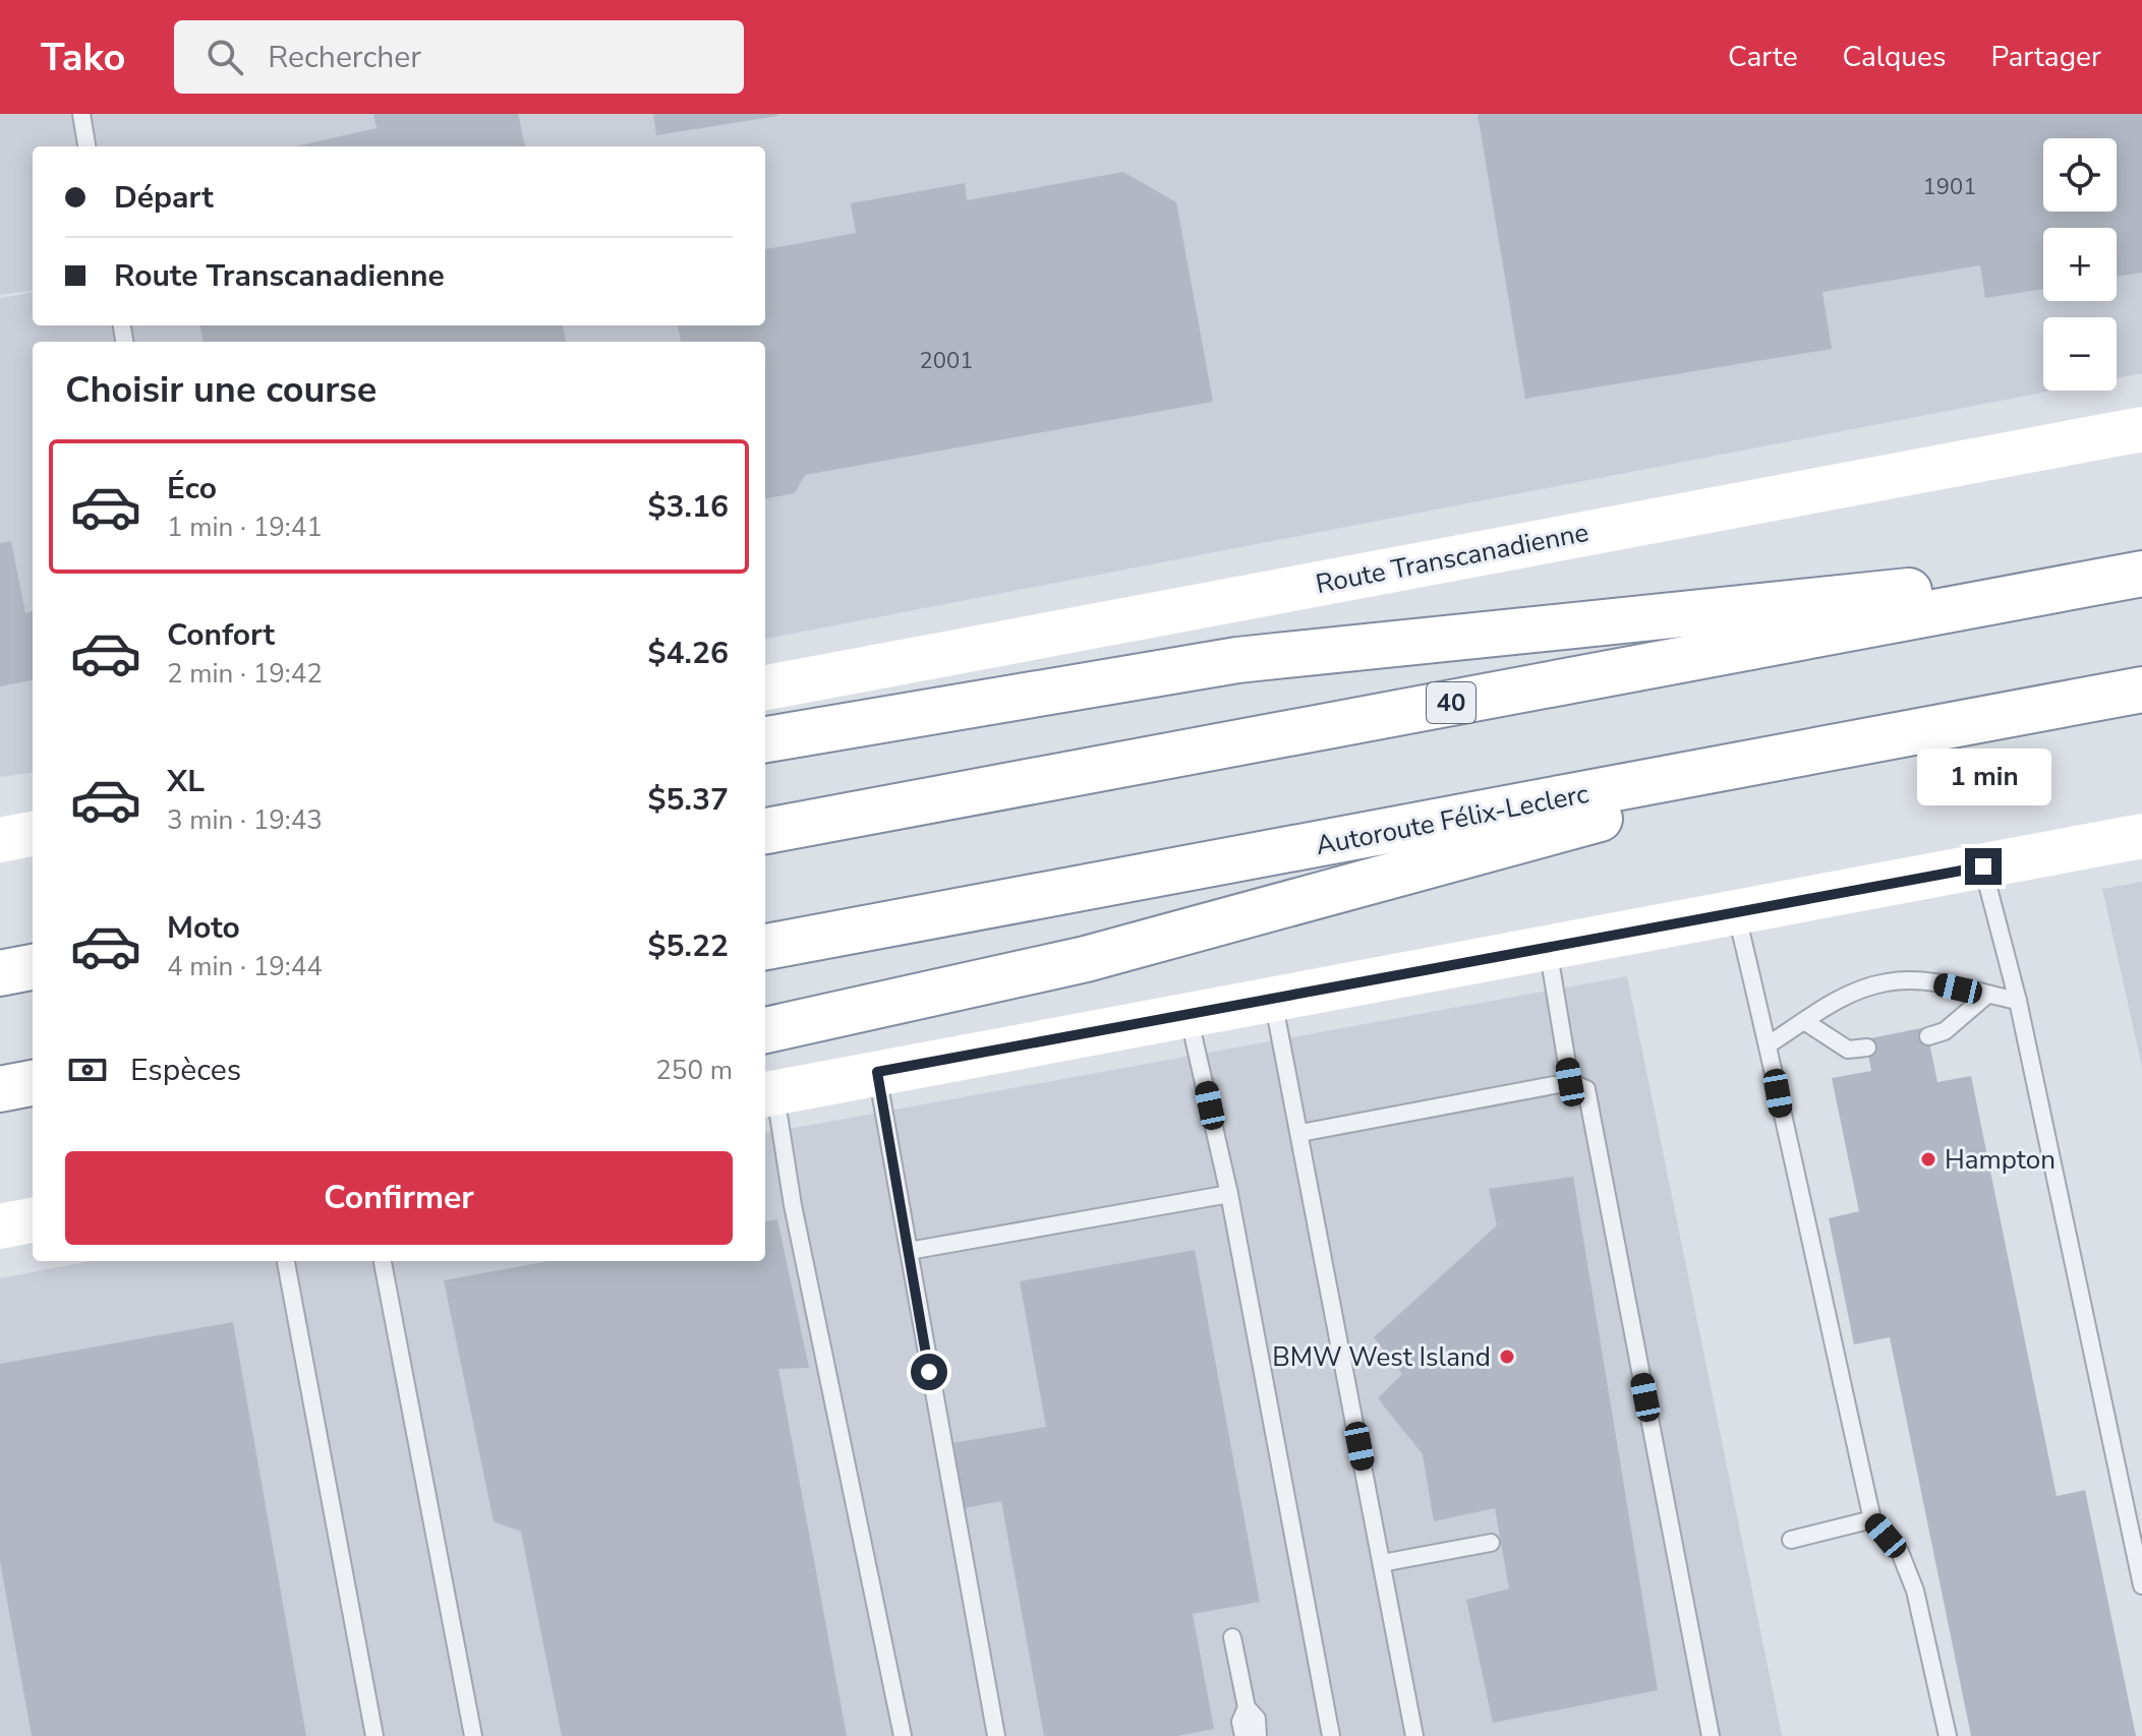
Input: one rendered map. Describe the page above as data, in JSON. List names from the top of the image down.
{
  "streets": {
    "main road": ["Route Transcanadienne", "40", "Autoroute Félix-Leclerc"]
  },
  "places": ["Hampton", "BMW West Island"],
  "house_numbers": ["1901", "2001"],
  "page": {
    "header": "Tako",
    "search": "Rechercher",
    "nav": ["Carte", "Calques", "Partager"],
    "map_buttons": ["+", "−"],
    "banner": ["Départ", "Route Transcanadienne"],
    "heading": "Choisir une course",
    "list": [
      {
        "name": "Éco",
        "note": "1 min · 19:41",
        "value": "$3.16"
      },
      {
        "name": "Confort",
        "note": "2 min · 19:42",
        "value": "$4.26"
      },
      {
        "name": "XL",
        "note": "3 min · 19:43",
        "value": "$5.37"
      },
      {
        "name": "Moto",
        "note": "4 min · 19:44",
        "value": "$5.22"
      }
    ],
    "bubble": "1 min",
    "pay": ["Espèces", "250 m"],
    "buttons": "Confirmer"
  }
}
